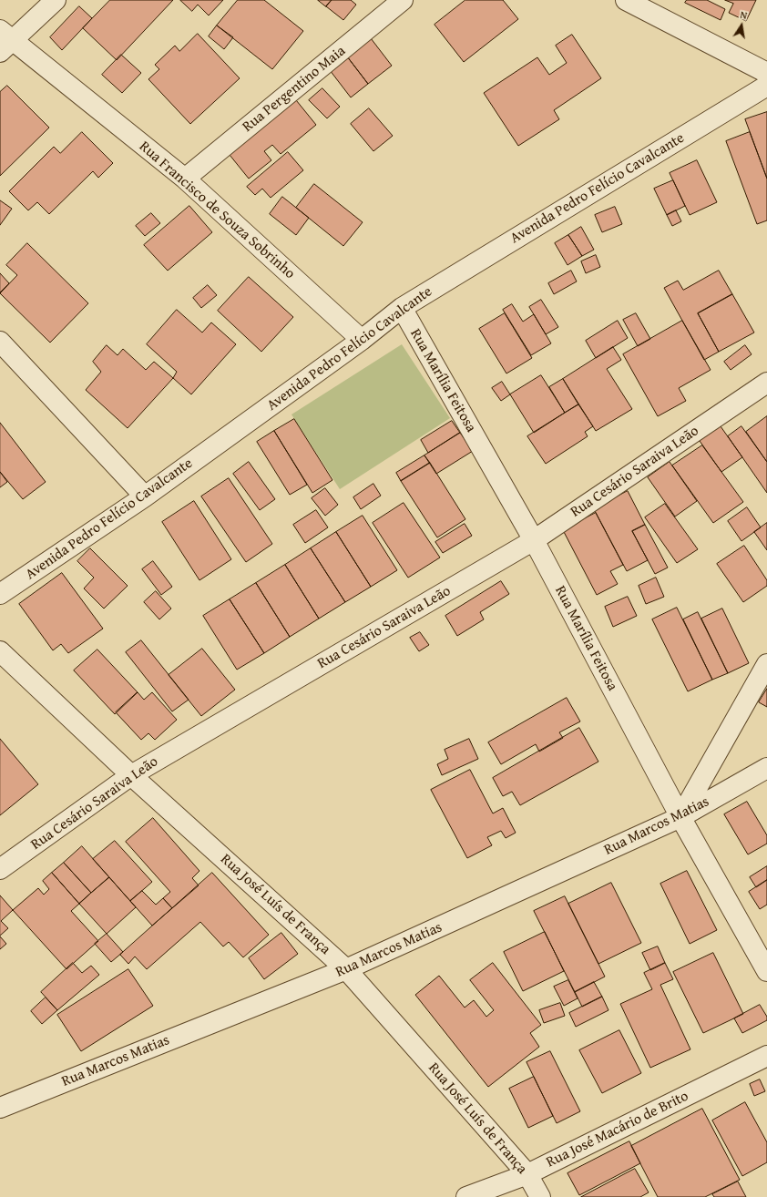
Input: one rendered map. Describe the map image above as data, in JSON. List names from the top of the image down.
{
  "streets": {
    "street": [
      "Rua Pergentino Maia",
      "Avenida Pedro Felício Cavalcante",
      "Rua Francisco de Souza Sobrinho",
      "Rua Marília Feitosa",
      "Rua Cesário Saraiva Leão",
      "Rua Marcos Matias",
      "Rua José Luís de França",
      "Rua José Macário de Brito"
    ]
  },
  "crossings": [
    ["Rua Pergentino Maia", "Rua Francisco de Souza Sobrinho"],
    ["Avenida Pedro Felício Cavalcante", "Rua Francisco de Souza Sobrinho"],
    ["Avenida Pedro Felício Cavalcante", "Rua Marília Feitosa"],
    ["Rua Marília Feitosa", "Rua Cesário Saraiva Leão"],
    ["Rua Marília Feitosa", "Rua Marcos Matias"],
    ["Rua Cesário Saraiva Leão", "Rua José Luís de França"],
    ["Rua Marcos Matias", "Rua José Luís de França"],
    ["Rua José Luís de França", "Rua José Macário de Brito"]
  ],
  "north": "top"
}
